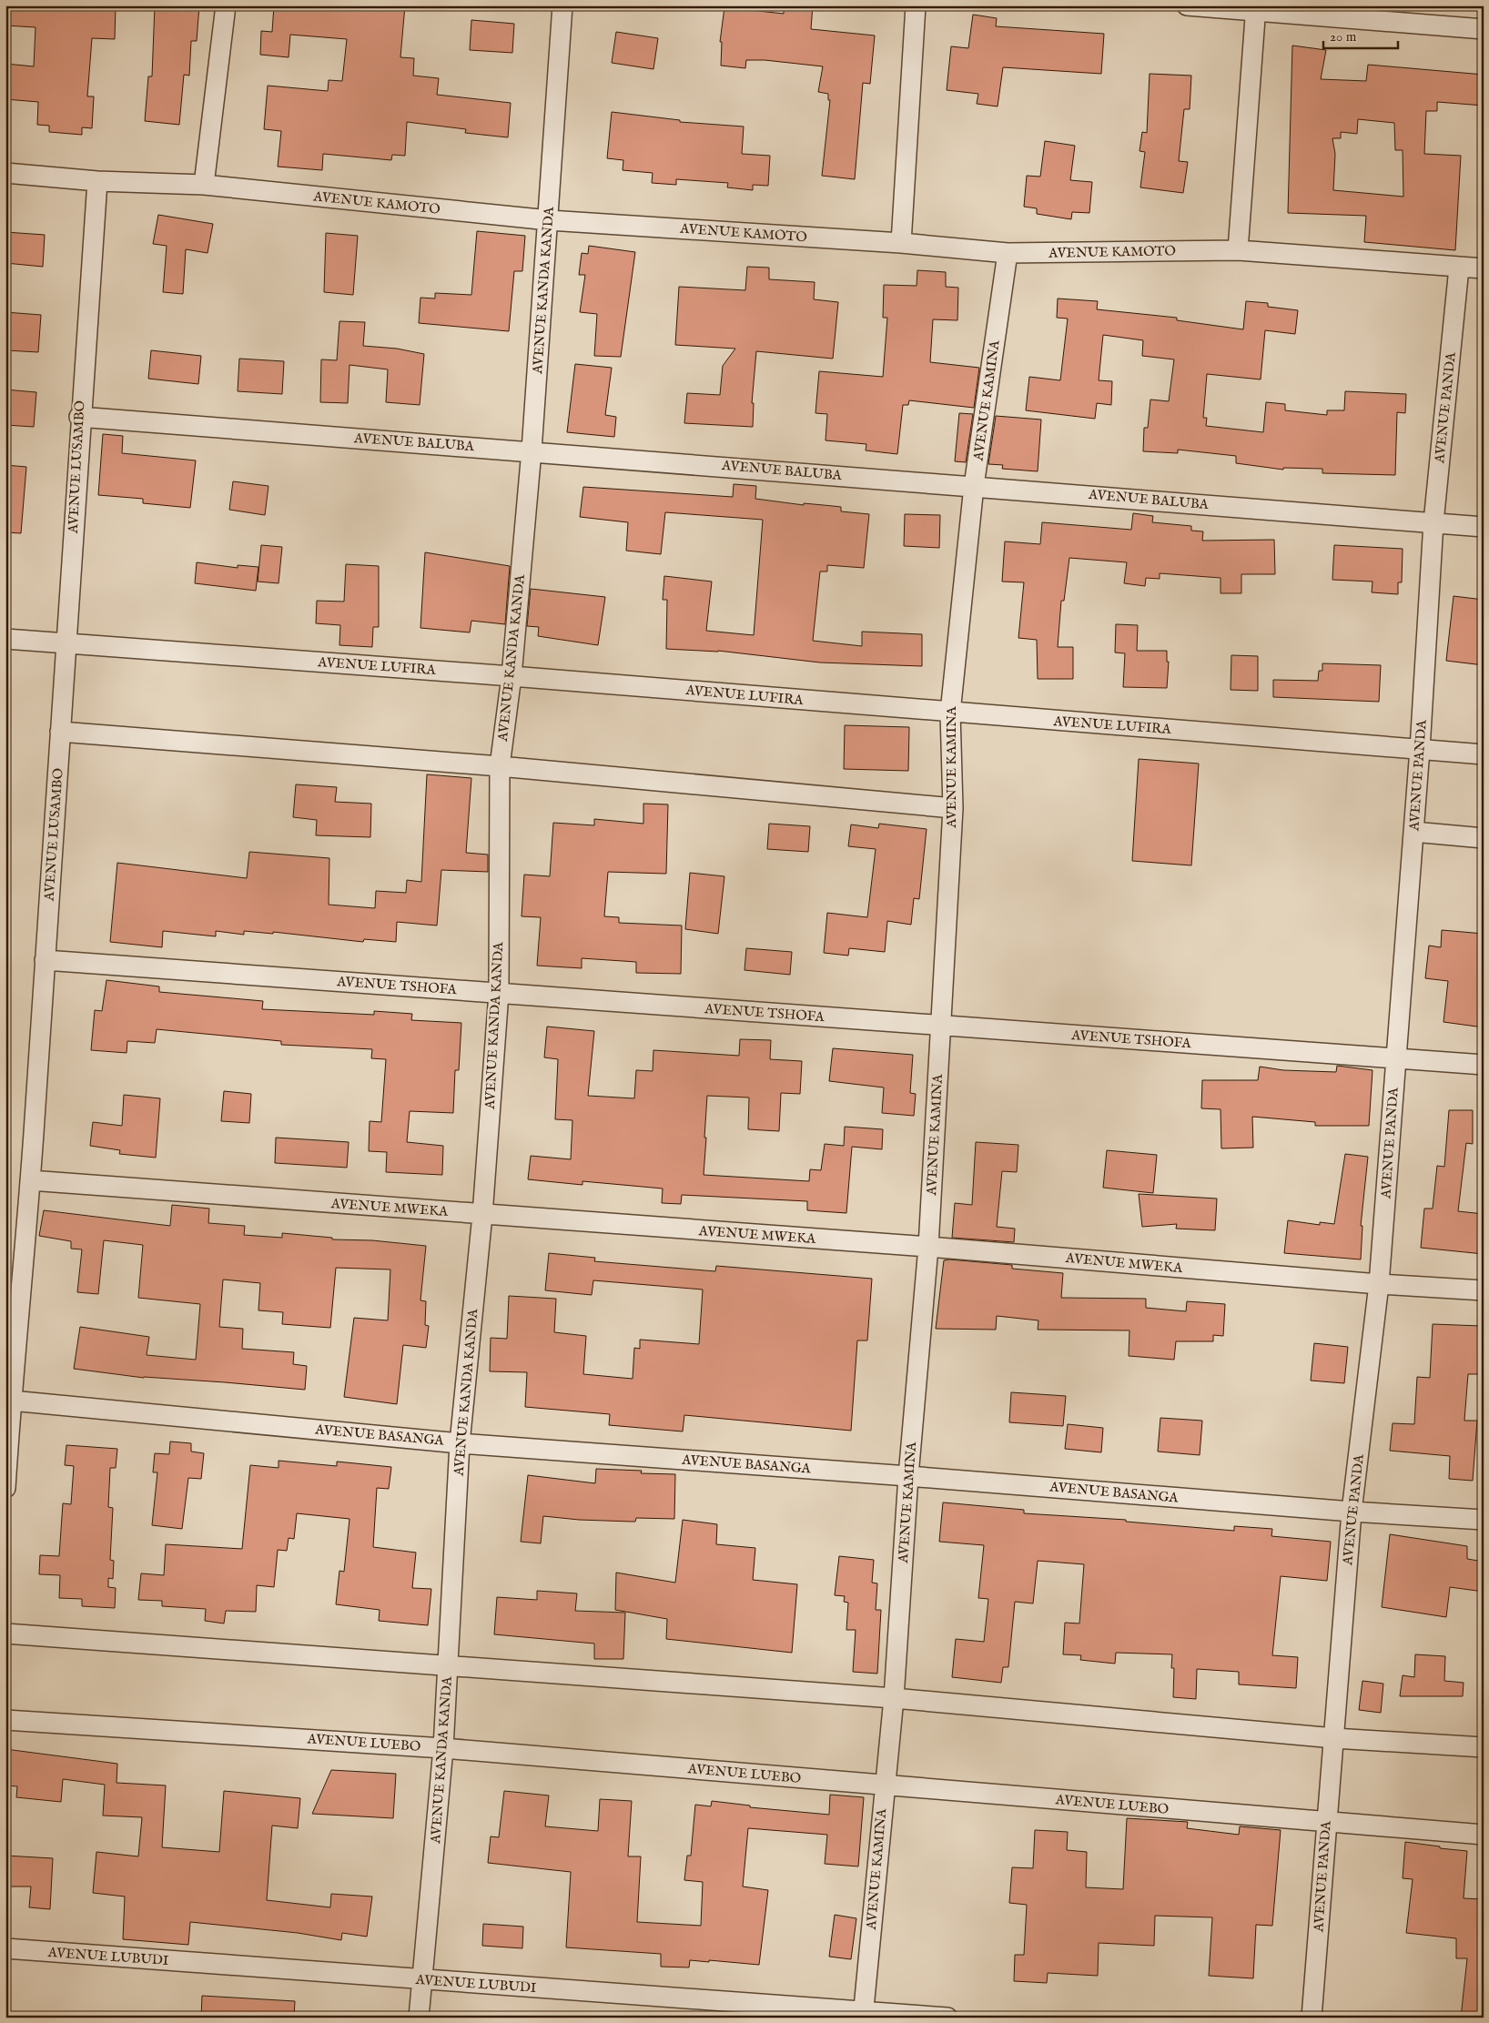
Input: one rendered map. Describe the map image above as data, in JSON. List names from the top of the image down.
{
  "streets": {
    "street": [
      "AVENUE KAMOTO",
      "AVENUE KANDA KANDA",
      "AVENUE KAMINA",
      "AVENUE PANDA",
      "AVENUE BALUBA",
      "AVENUE LUSAMBO",
      "AVENUE LUFIRA",
      "AVENUE TSHOFA",
      "AVENUE MWEKA",
      "AVENUE BASANGA",
      "AVENUE LUEBO",
      "AVENUE LUBUDI"
    ]
  },
  "crossings": [
    ["AVENUE KAMOTO", "AVENUE KANDA KANDA"],
    ["AVENUE KAMOTO", "AVENUE KAMINA"],
    ["AVENUE KAMOTO", "AVENUE PANDA"],
    ["AVENUE KAMOTO", "AVENUE LUSAMBO"],
    ["AVENUE KANDA KANDA", "AVENUE BALUBA"],
    ["AVENUE KANDA KANDA", "AVENUE LUFIRA"],
    ["AVENUE KANDA KANDA", "AVENUE TSHOFA"],
    ["AVENUE KANDA KANDA", "AVENUE MWEKA"],
    ["AVENUE KANDA KANDA", "AVENUE BASANGA"],
    ["AVENUE KANDA KANDA", "AVENUE LUEBO"],
    ["AVENUE KANDA KANDA", "AVENUE LUBUDI"],
    ["AVENUE KAMINA", "AVENUE BALUBA"],
    ["AVENUE KAMINA", "AVENUE LUFIRA"],
    ["AVENUE KAMINA", "AVENUE TSHOFA"],
    ["AVENUE KAMINA", "AVENUE MWEKA"],
    ["AVENUE KAMINA", "AVENUE BASANGA"],
    ["AVENUE KAMINA", "AVENUE LUEBO"],
    ["AVENUE KAMINA", "AVENUE LUBUDI"],
    ["AVENUE PANDA", "AVENUE BALUBA"],
    ["AVENUE PANDA", "AVENUE LUFIRA"],
    ["AVENUE PANDA", "AVENUE TSHOFA"],
    ["AVENUE PANDA", "AVENUE MWEKA"],
    ["AVENUE PANDA", "AVENUE BASANGA"],
    ["AVENUE PANDA", "AVENUE LUEBO"],
    ["AVENUE BALUBA", "AVENUE LUSAMBO"],
    ["AVENUE LUSAMBO", "AVENUE LUFIRA"],
    ["AVENUE LUSAMBO", "AVENUE TSHOFA"],
    ["AVENUE LUSAMBO", "AVENUE MWEKA"],
    ["AVENUE LUSAMBO", "AVENUE BASANGA"]
  ],
  "scale_bar": "20 m"
}
